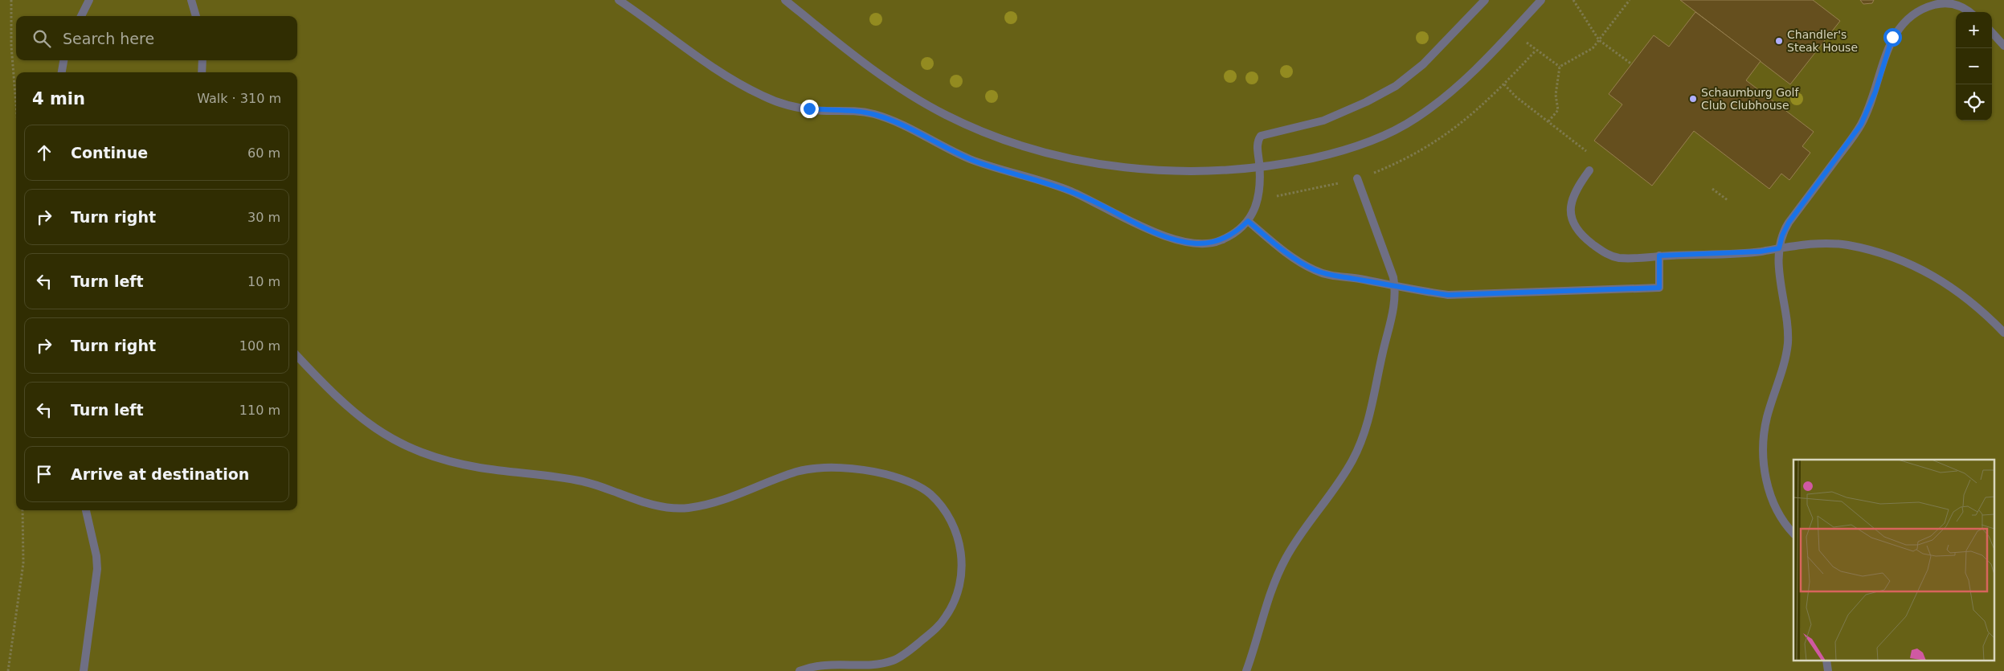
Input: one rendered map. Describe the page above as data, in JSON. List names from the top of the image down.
{
  "places": ["Chandler's Steak House", "Schaumburg Golf Club Clubhouse"],
  "page": {
    "map_buttons": ["+", "−"],
    "search": "Search here",
    "heading": ["4 min", "Walk · 310 m"],
    "list": [
      ["Continue", "60 m"],
      ["Turn right", "30 m"],
      ["Turn left", "10 m"],
      ["Turn right", "100 m"],
      ["Turn left", "110 m"],
      "Arrive at destination"
    ]
  }
}
